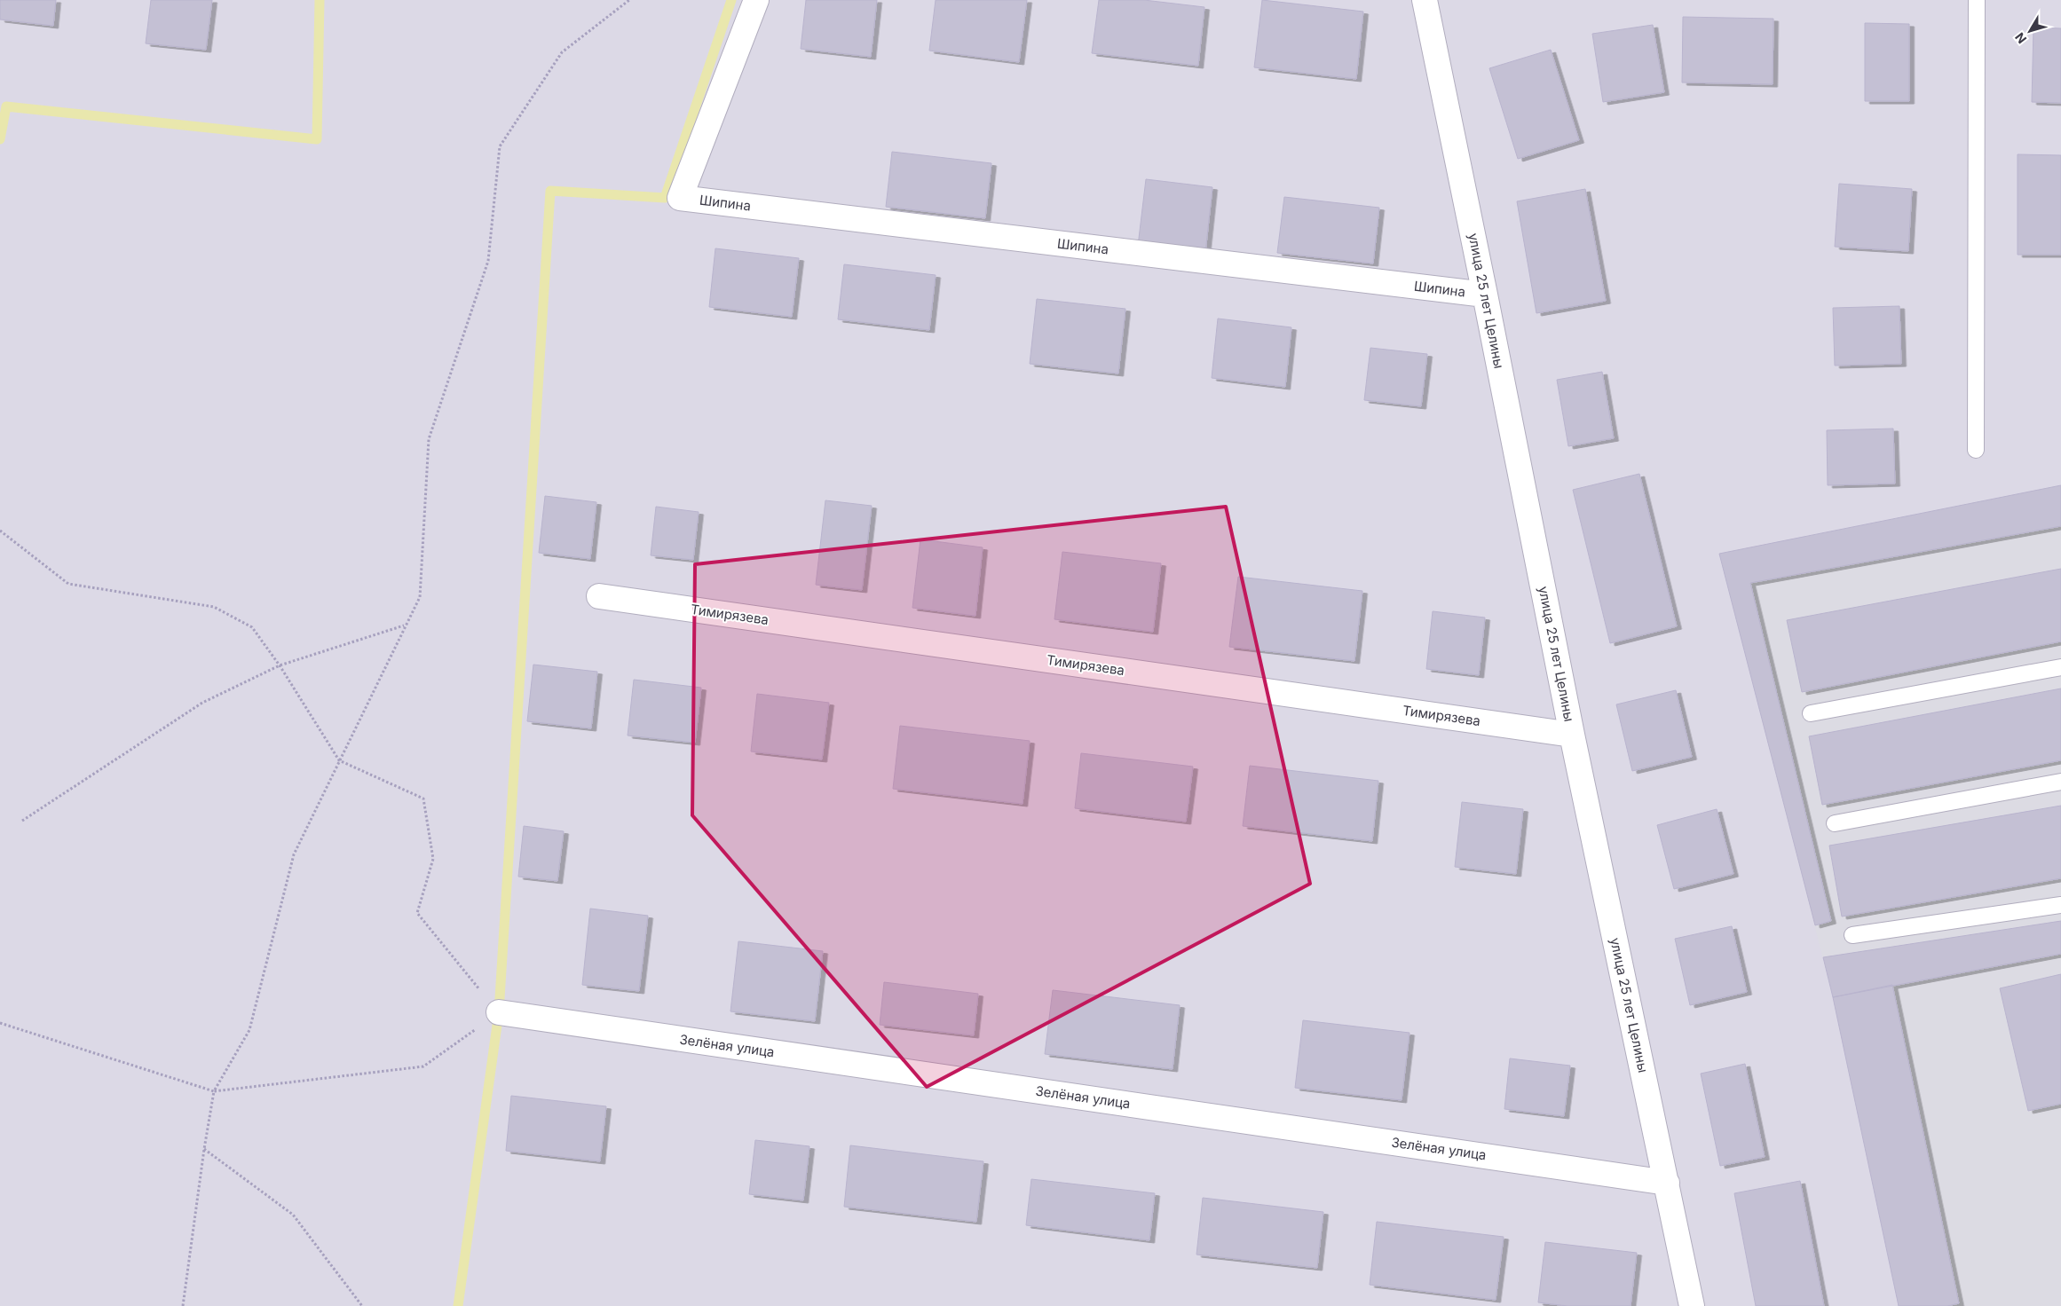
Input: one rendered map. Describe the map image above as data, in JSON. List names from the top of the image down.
{
  "streets": {
    "street": [
      "Шипина",
      "улица 25 лет Целины",
      "Тимирязева",
      "Зелёная улица"
    ]
  },
  "crossings": [
    ["Шипина", "улица 25 лет Целины"],
    ["улица 25 лет Целины", "Тимирязева"],
    ["улица 25 лет Целины", "Зелёная улица"]
  ],
  "north": "bottom left"
}
